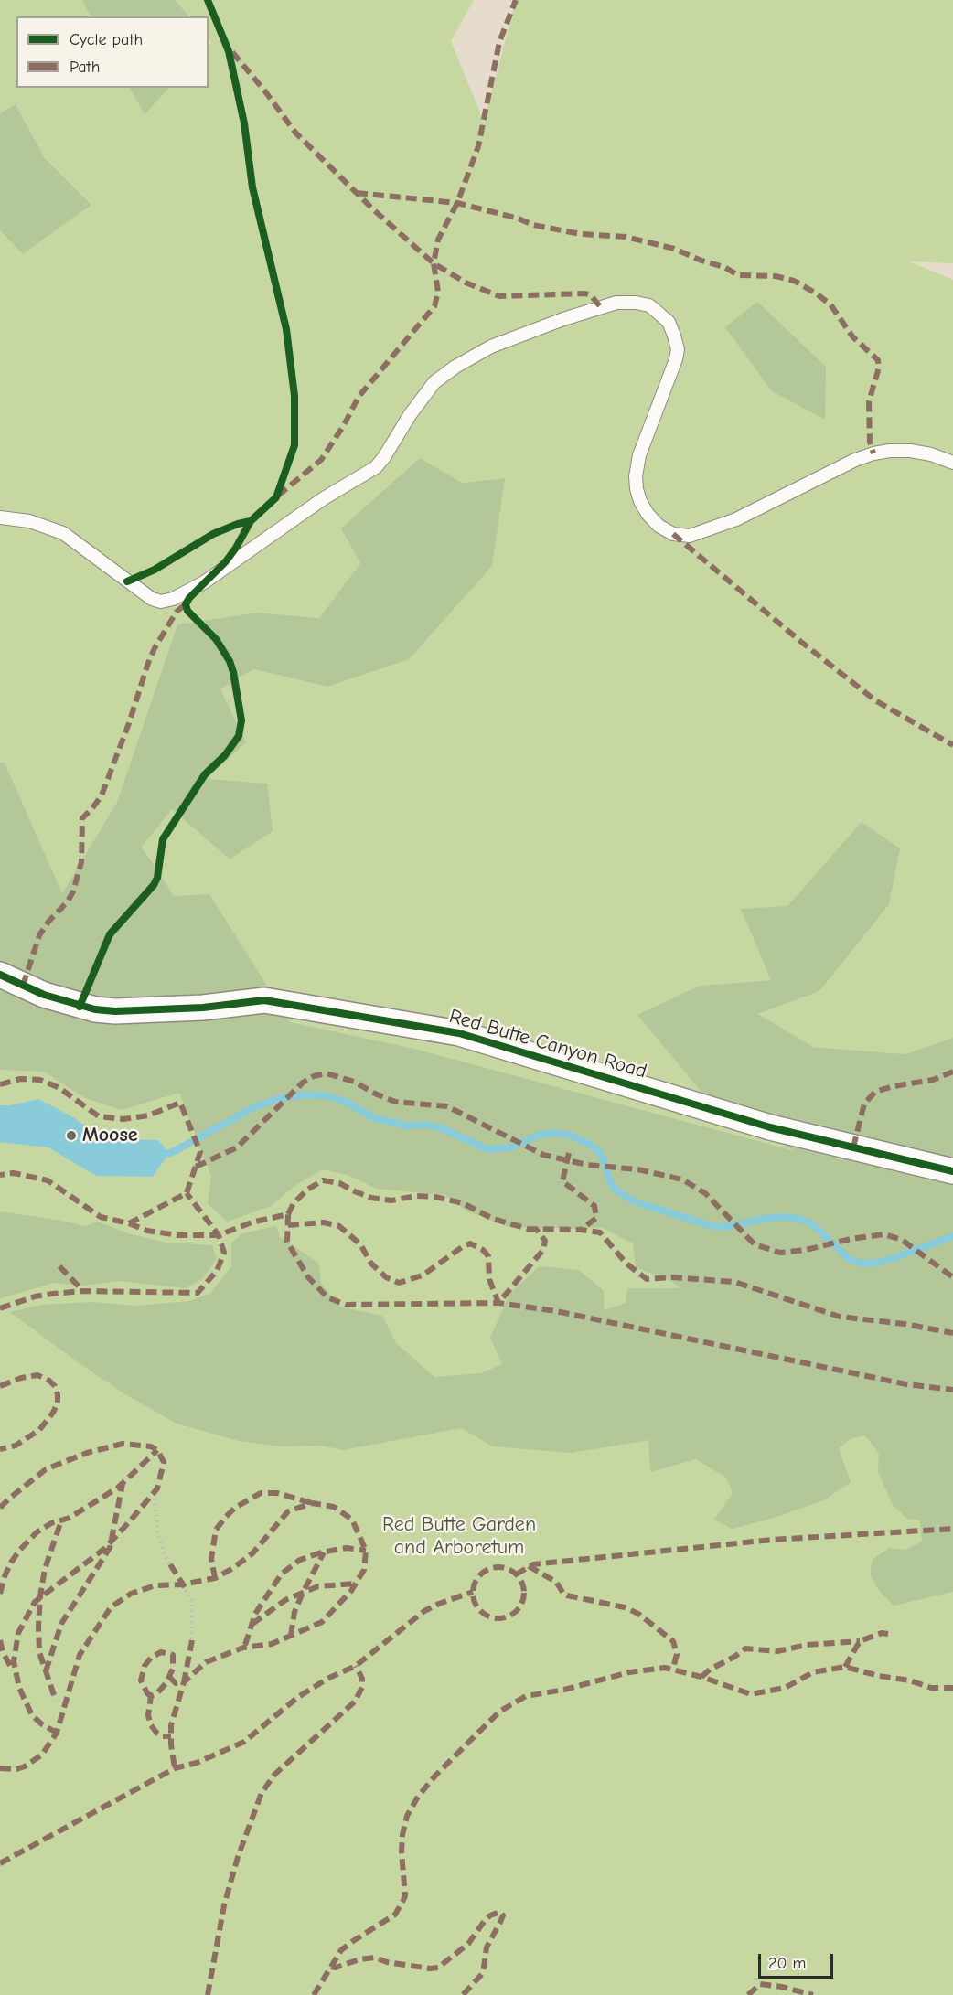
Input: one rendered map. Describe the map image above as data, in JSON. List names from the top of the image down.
{
  "streets": {
    "street": ["Red Butte Canyon Road"]
  },
  "parks": ["Red Butte Garden and Arboretum"],
  "places": ["Moose"],
  "legend": ["Cycle path", "Path"],
  "scale_bar": "20 m"
}
